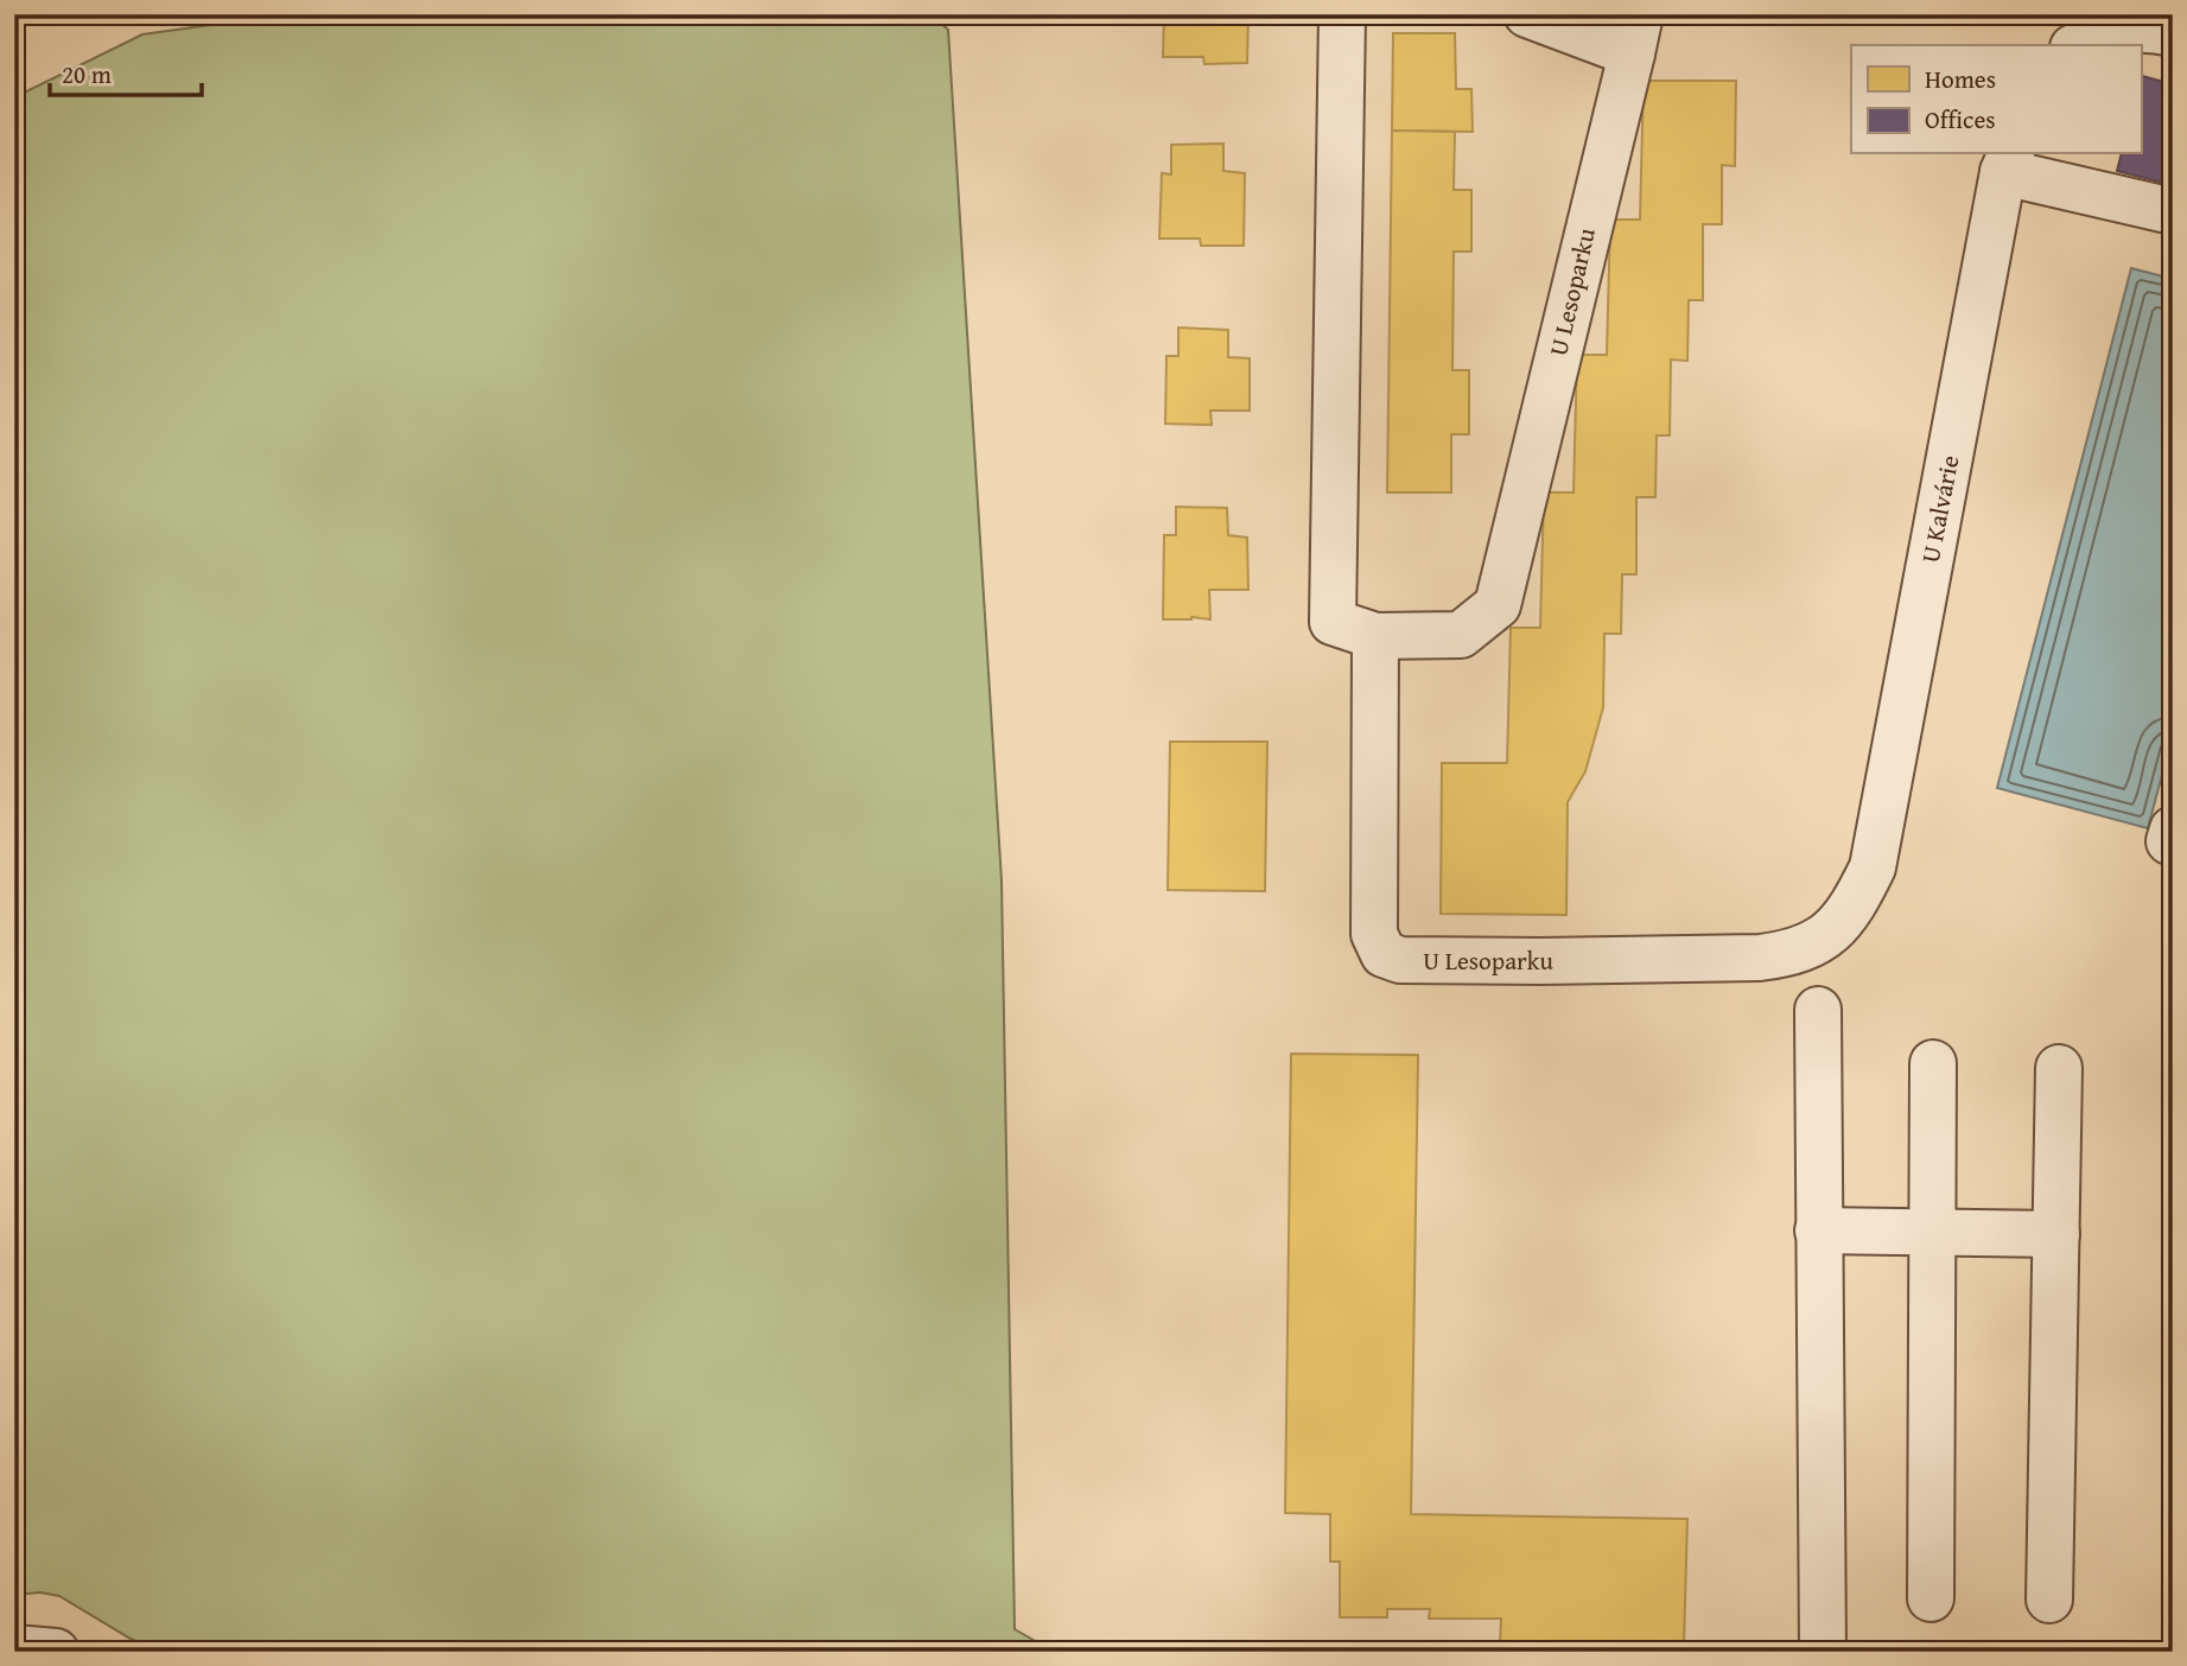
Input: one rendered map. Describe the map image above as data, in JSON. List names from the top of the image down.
{
  "streets": {
    "street": ["U Lesoparku", "U Kalvárie"]
  },
  "crossings": [
    ["U Lesoparku", "U Kalvárie"]
  ],
  "legend": ["Homes", "Offices"],
  "scale_bar": "20 m"
}
